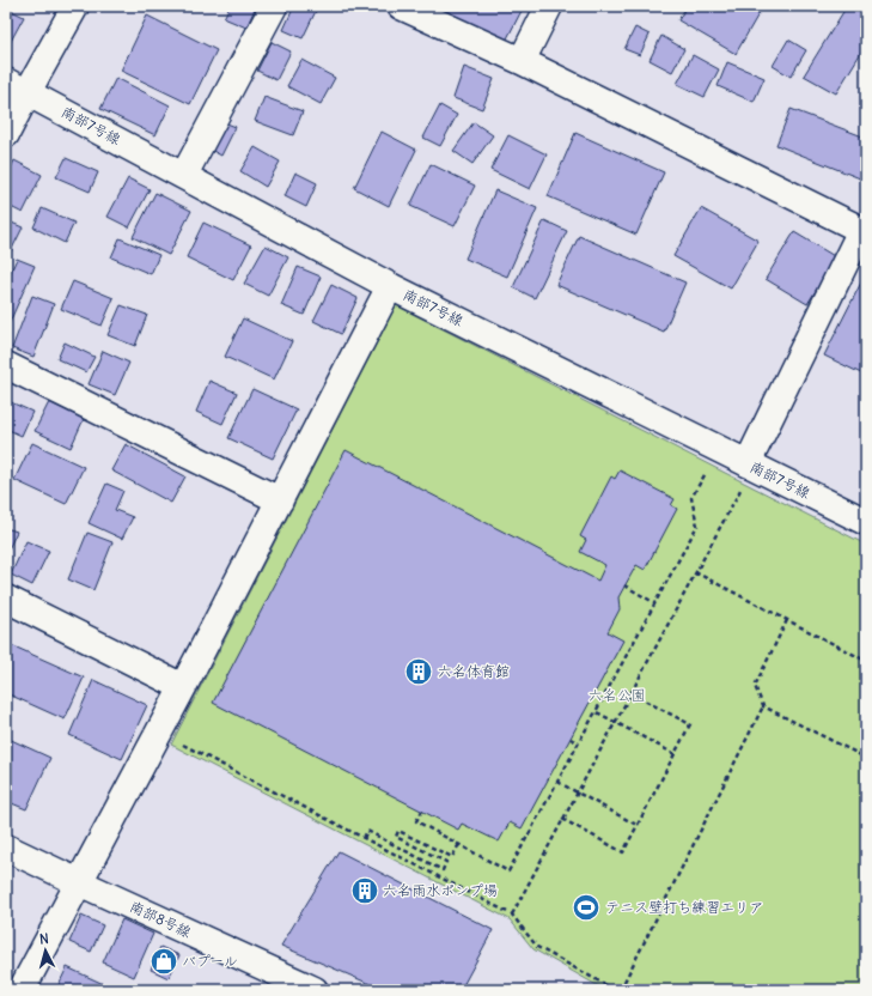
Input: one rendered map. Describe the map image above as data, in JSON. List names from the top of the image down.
{
  "streets": {
    "street": ["南部7号線", "南部8号線"]
  },
  "parks": ["六名公園"],
  "places": {
    "building": ["六名体育館", "六名雨水ポンプ場"],
    "sports": ["テニス壁打ち練習エリア"],
    "shop": ["バプール"]
  },
  "north": "top"
}
